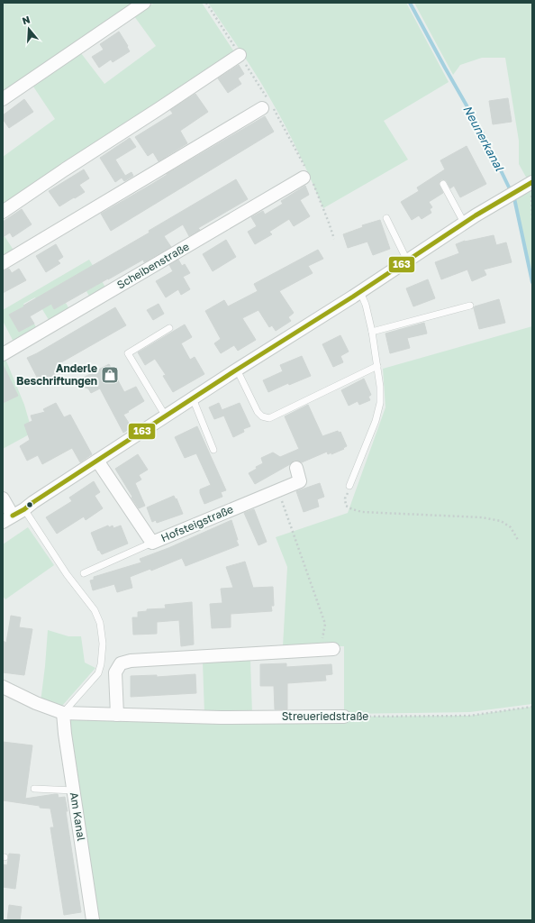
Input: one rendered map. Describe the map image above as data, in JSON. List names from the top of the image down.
{
  "streets": {
    "street": [
      "Scheibenstraße",
      "Hofsteigstraße",
      "Streueriedstraße",
      "Am Kanal"
    ]
  },
  "crossings": [
    ["Streueriedstraße", "Am Kanal"]
  ],
  "water": ["Neunerkanal"],
  "places": {
    "shop": ["Anderle Beschriftungen"]
  },
  "lines": ["transit line 163"],
  "north": "top"
}
